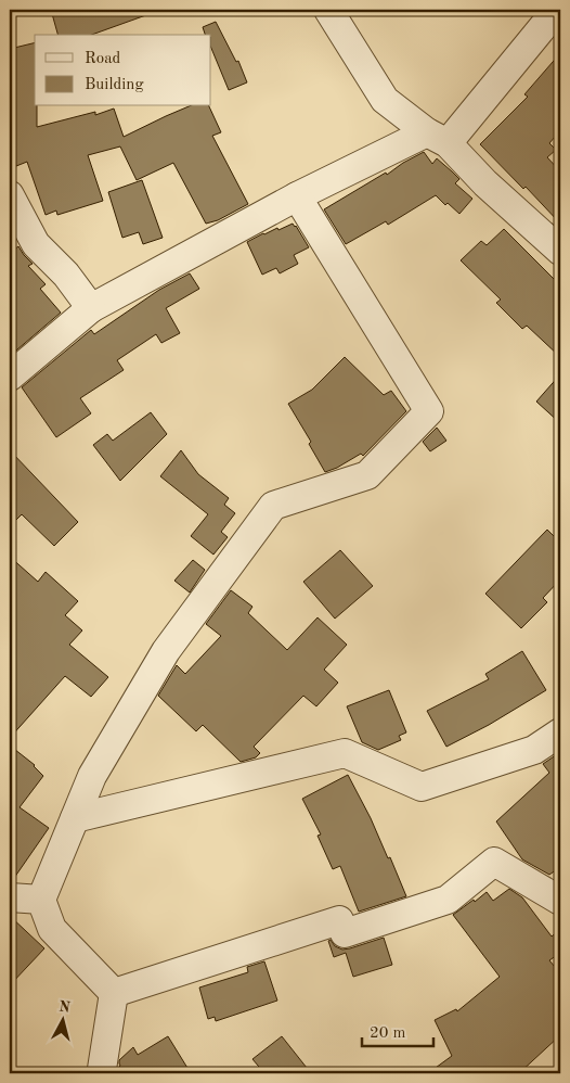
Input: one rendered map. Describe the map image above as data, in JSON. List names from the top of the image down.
{
  "legend": ["Road", "Building"],
  "scale_bar": "20 m",
  "north": "top"
}
